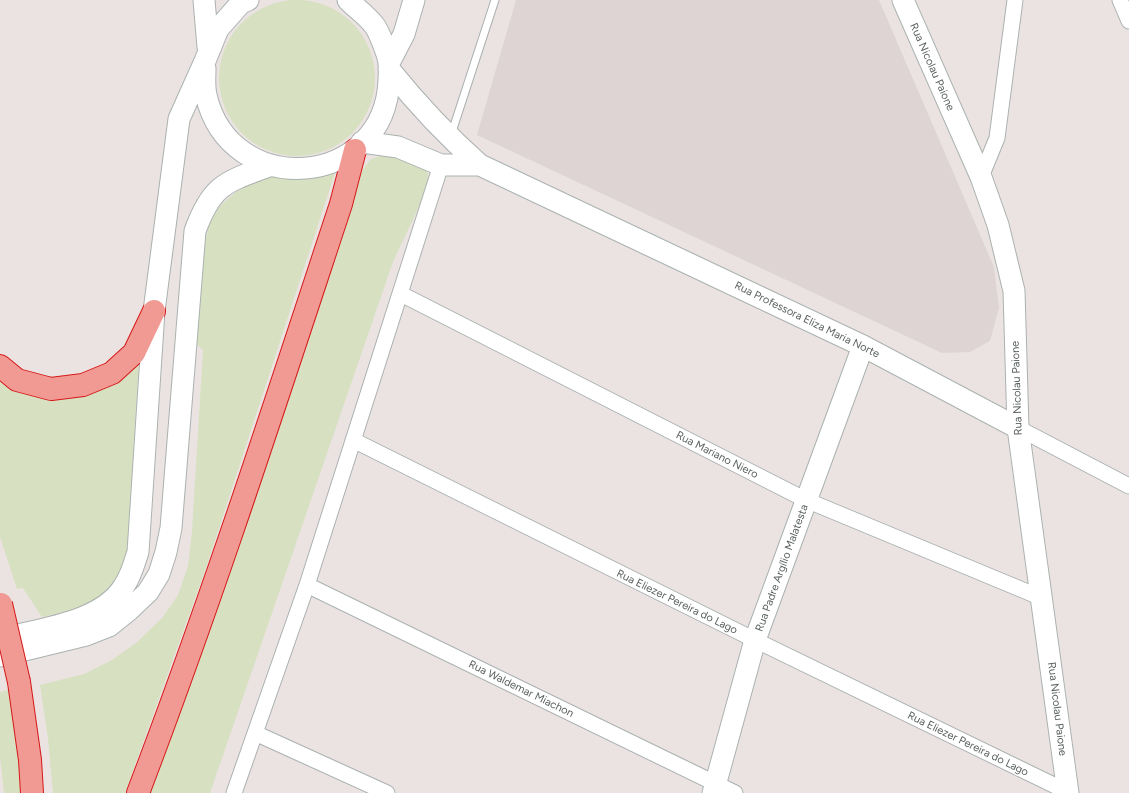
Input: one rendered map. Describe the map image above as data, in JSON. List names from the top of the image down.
{
  "streets": {
    "street": [
      "Rua Nicolau Paione",
      "Rua Professora Eliza Maria Norte",
      "Rua Mariano Niero",
      "Rua Padre Argílio Malatesta",
      "Rua Eliezer Pereira do Lago",
      "Rua Waldemar Miachon"
    ]
  },
  "crossings": [
    ["Rua Nicolau Paione", "Rua Professora Eliza Maria Norte"],
    ["Rua Nicolau Paione", "Rua Mariano Niero"],
    ["Rua Nicolau Paione", "Rua Eliezer Pereira do Lago"],
    ["Rua Professora Eliza Maria Norte", "Rua Padre Argílio Malatesta"],
    ["Rua Mariano Niero", "Rua Padre Argílio Malatesta"],
    ["Rua Padre Argílio Malatesta", "Rua Eliezer Pereira do Lago"],
    ["Rua Padre Argílio Malatesta", "Rua Waldemar Miachon"]
  ]
}
